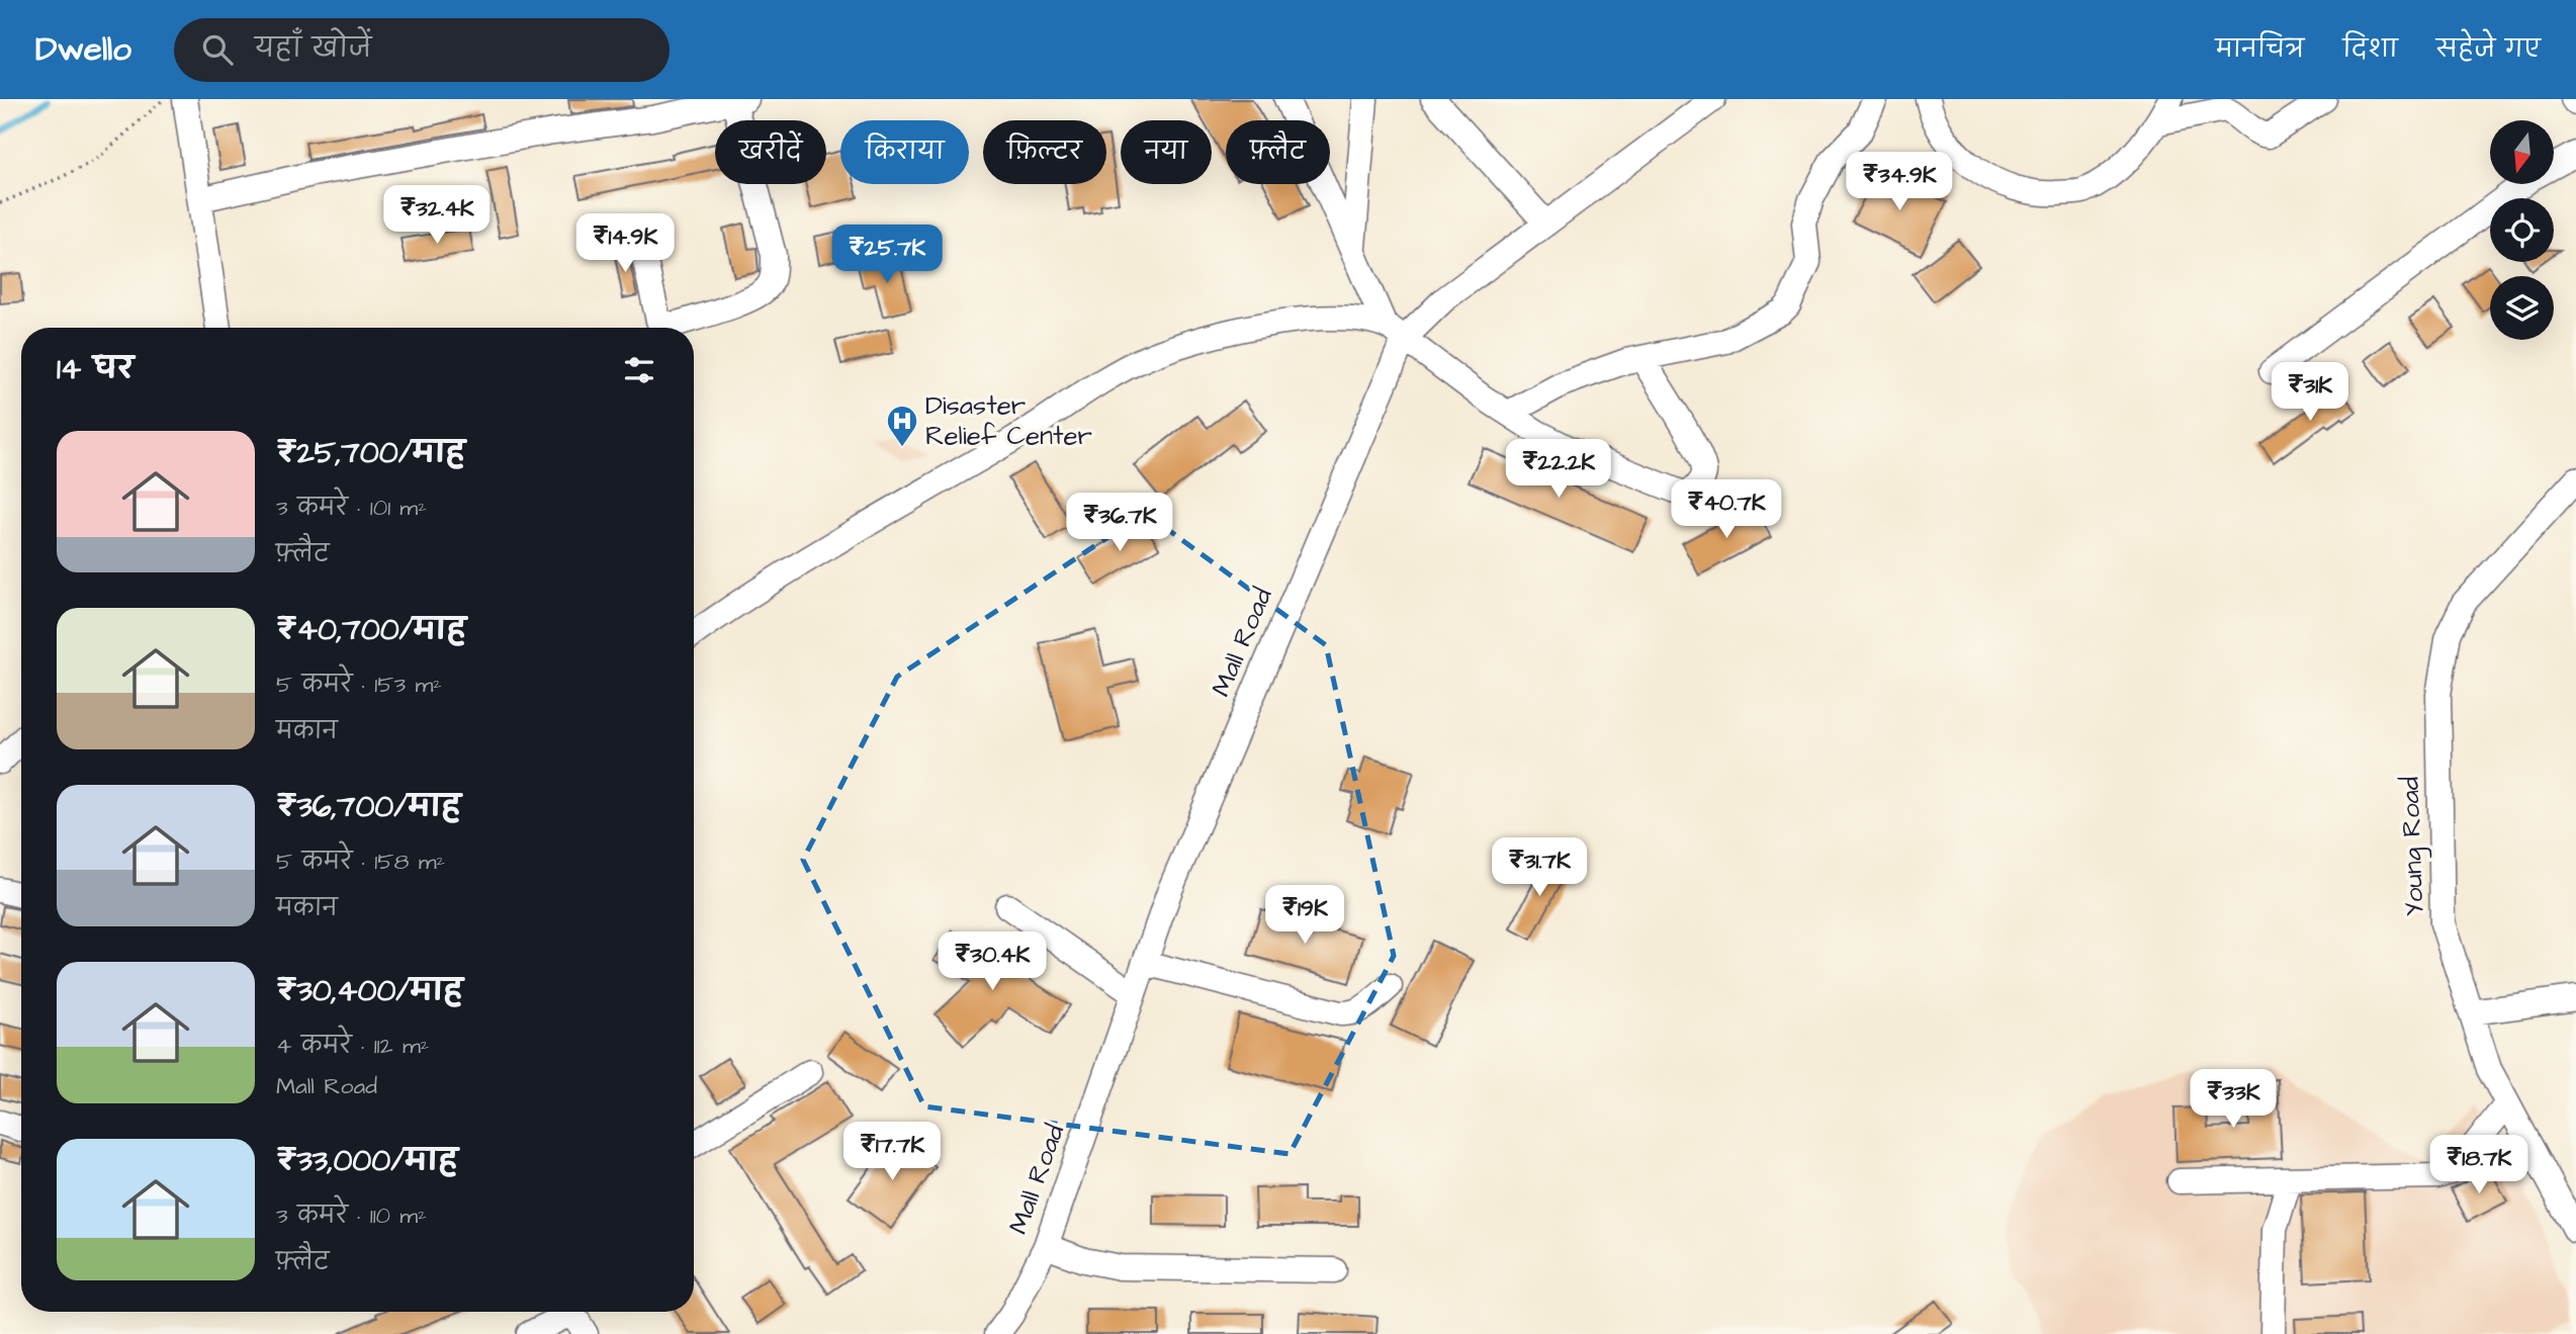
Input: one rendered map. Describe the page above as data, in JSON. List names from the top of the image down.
{
  "streets": {
    "street": ["Mall Road", "Young Road"]
  },
  "places": {
    "hospital": ["Disaster Relief Center"]
  },
  "north": "bottom",
  "page": {
    "header": "Dwello",
    "search": "यहाँ खोजें",
    "nav": ["मानचित्र", "दिशा", "सहेजे गए"],
    "chip": [
      "खरीदें",
      "किराया",
      "फ़िल्टर",
      "नया",
      "फ़्लैट"
    ],
    "price": [
      "₹34.9K",
      "₹32.4K",
      "₹14.9K",
      "₹25.7K",
      "₹31K",
      "₹22.2K",
      "₹40.7K",
      "₹36.7K",
      "₹31.7K",
      "₹19K",
      "₹30.4K",
      "₹33K",
      "₹17.7K",
      "₹18.7K"
    ],
    "heading": "14 घर",
    "list": [
      {
        "name": "₹25,700/माह",
        "note": "3 कमरे · 101 m² · फ़्लैट"
      },
      {
        "name": "₹40,700/माह",
        "note": "5 कमरे · 153 m² · मकान"
      },
      {
        "name": "₹36,700/माह",
        "note": "5 कमरे · 158 m² · मकान"
      },
      {
        "name": "₹30,400/माह",
        "note": "4 कमरे · 112 m² · Mall Road"
      },
      {
        "name": "₹33,000/माह",
        "note": "3 कमरे · 110 m² · फ़्लैट"
      }
    ]
  }
}
